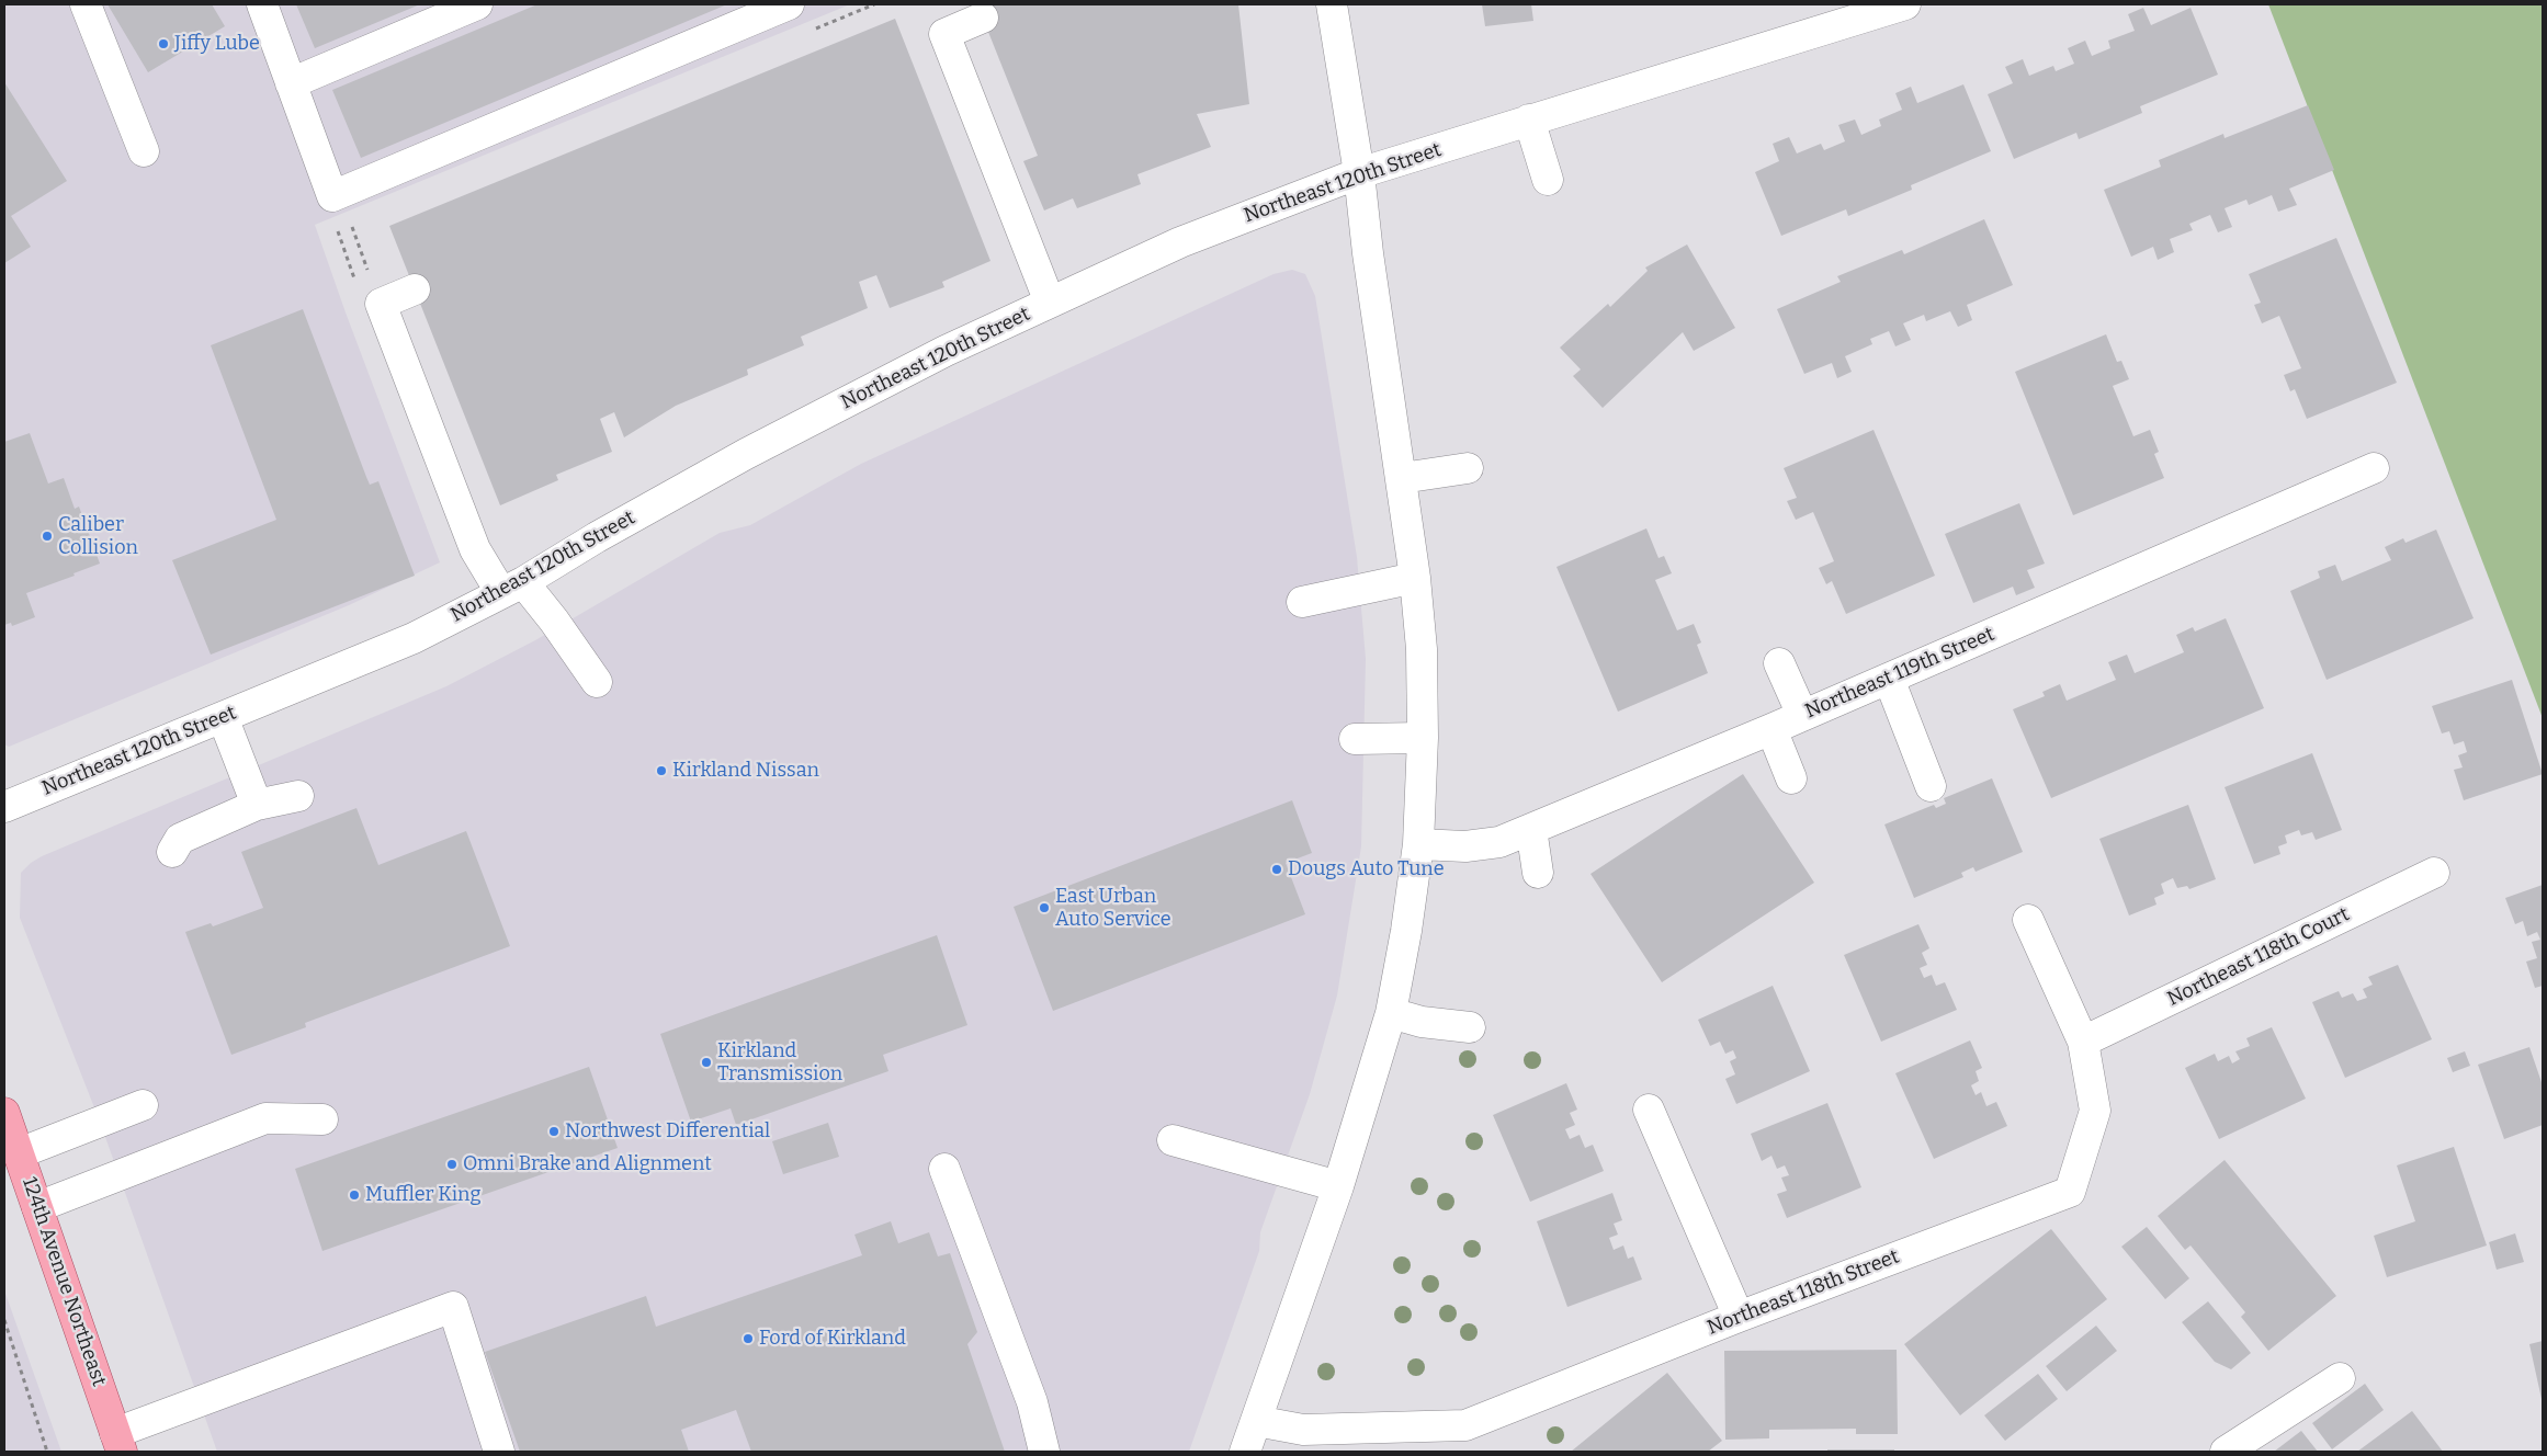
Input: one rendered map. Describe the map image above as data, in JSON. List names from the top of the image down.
{
  "streets": {
    "main road": ["124th Avenue Northeast"],
    "street": [
      "Northeast 120th Street",
      "Northeast 119th Street",
      "Northeast 118th Court",
      "Northeast 118th Street"
    ]
  },
  "crossings": [
    ["Northeast 118th Court", "Northeast 118th Street"]
  ],
  "places": [
    "Jiffy Lube",
    "Caliber Collision",
    "Kirkland Nissan",
    "Dougs Auto Tune",
    "East Urban Auto Service",
    "Kirkland Transmission",
    "Northwest Differential",
    "Omni Brake and Alignment",
    "Muffler King",
    "Ford of Kirkland"
  ]
}
